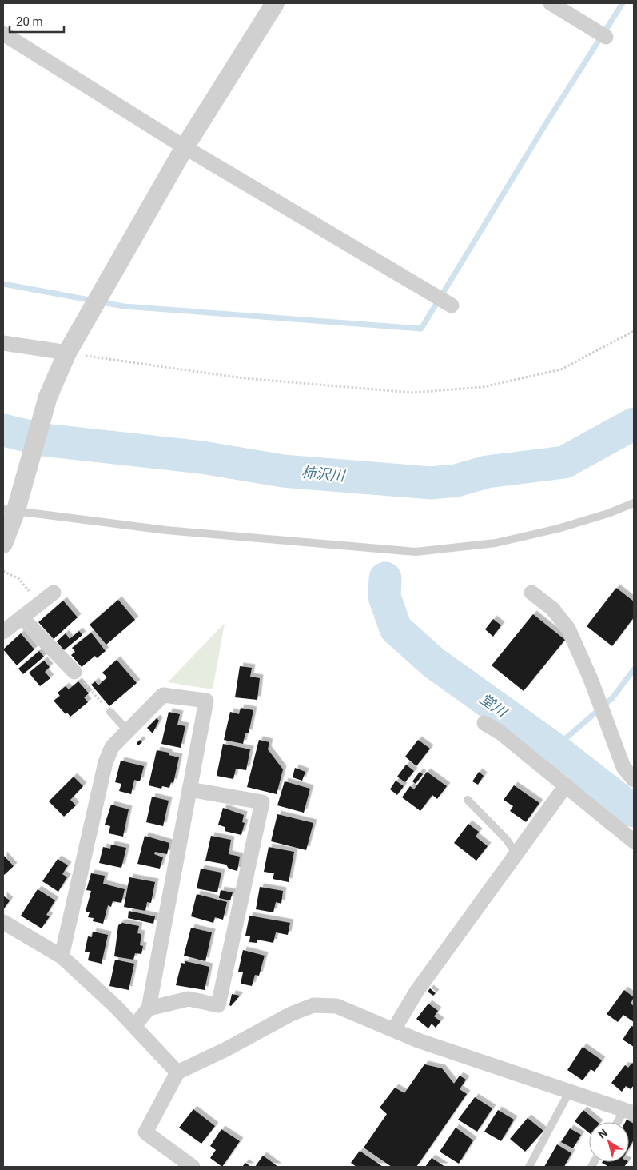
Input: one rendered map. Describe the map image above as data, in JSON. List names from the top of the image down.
{
  "water": ["柿沢川", "堂川"],
  "scale_bar": "20 m",
  "north": "top left"
}
